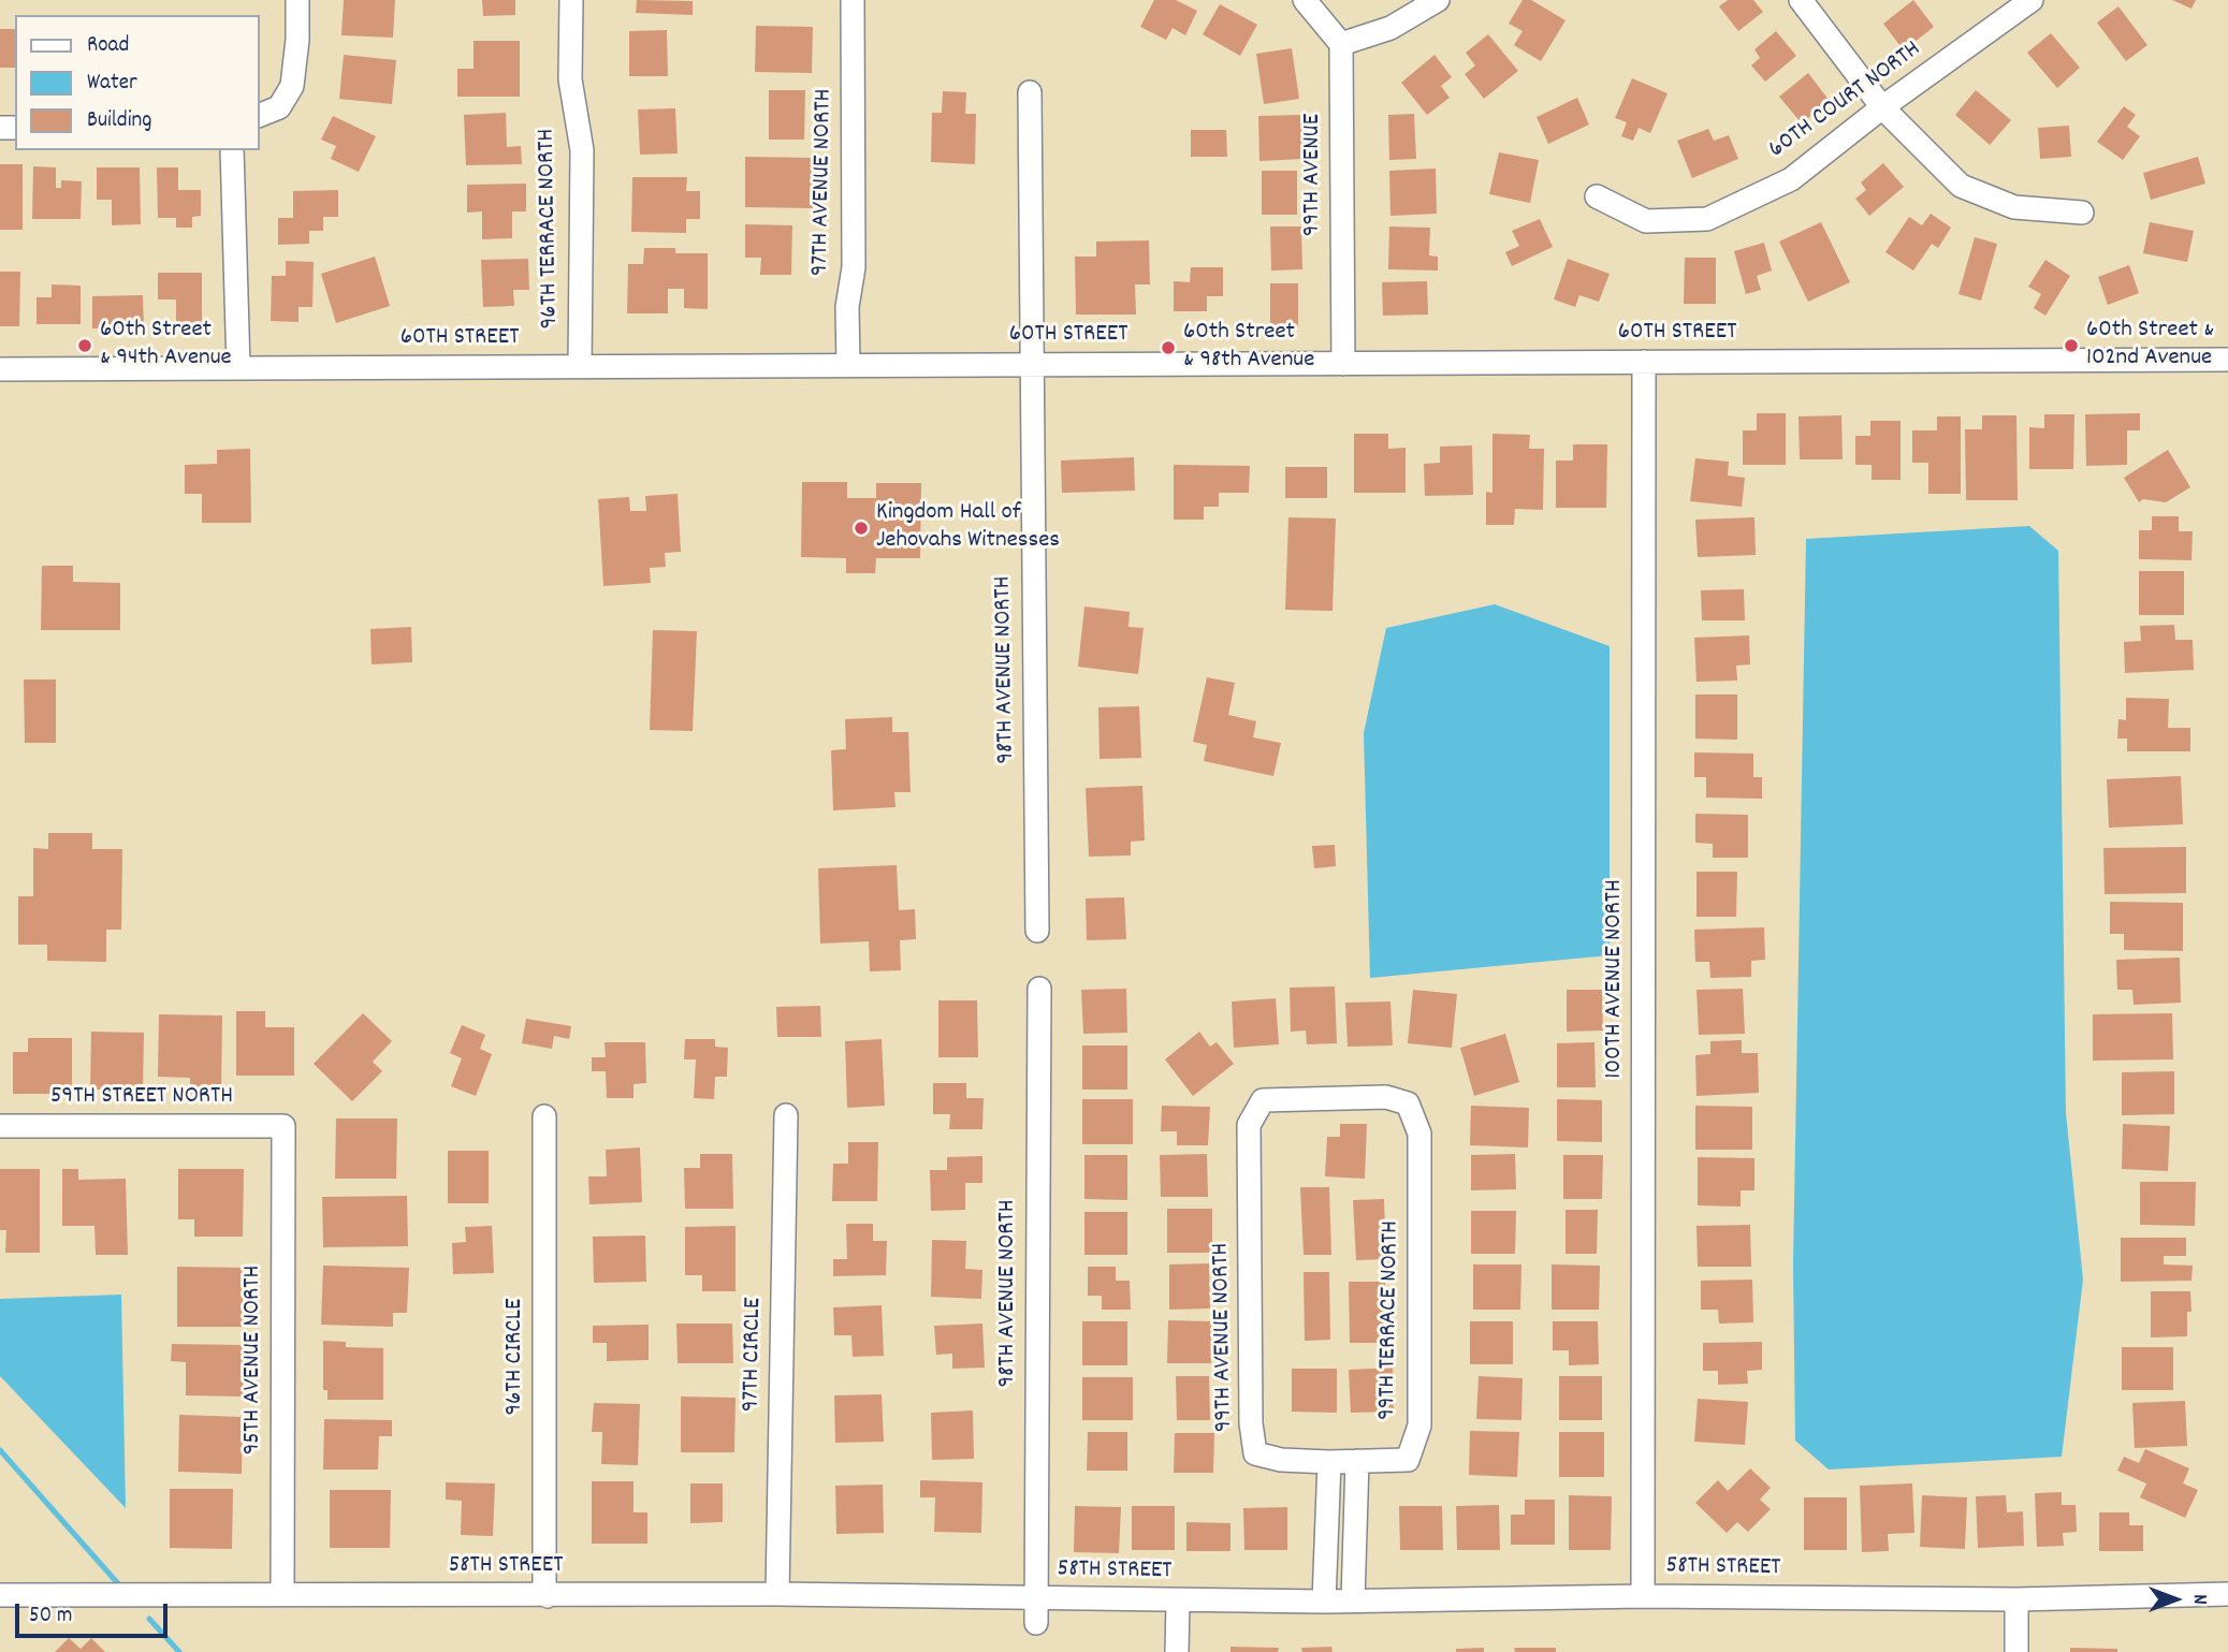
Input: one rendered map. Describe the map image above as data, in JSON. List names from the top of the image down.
{
  "streets": {
    "street": [
      "60TH COURT NORTH",
      "99TH AVENUE",
      "97TH AVENUE NORTH",
      "96TH TERRACE NORTH",
      "60TH STREET",
      "98TH AVENUE NORTH",
      "100TH AVENUE NORTH",
      "59TH STREET NORTH",
      "99TH TERRACE NORTH",
      "99TH AVENUE NORTH",
      "97TH CIRCLE",
      "96TH CIRCLE",
      "95TH AVENUE NORTH",
      "58TH STREET"
    ]
  },
  "crossings": [
    ["99TH AVENUE", "60TH STREET"],
    ["97TH AVENUE NORTH", "60TH STREET"],
    ["96TH TERRACE NORTH", "60TH STREET"],
    ["60TH STREET", "98TH AVENUE NORTH"],
    ["60TH STREET", "100TH AVENUE NORTH"],
    ["98TH AVENUE NORTH", "58TH STREET"],
    ["100TH AVENUE NORTH", "58TH STREET"],
    ["59TH STREET NORTH", "95TH AVENUE NORTH"],
    ["99TH TERRACE NORTH", "99TH AVENUE NORTH"],
    ["97TH CIRCLE", "58TH STREET"],
    ["96TH CIRCLE", "58TH STREET"],
    ["95TH AVENUE NORTH", "58TH STREET"]
  ],
  "places": [
    "60th Street & 94th Avenue",
    "60th Street & 102nd Avenue",
    "60th Street & 98th Avenue",
    "Kingdom Hall of Jehovahs Witnesses"
  ],
  "legend": ["Road", "Water", "Building"],
  "scale_bar": "50 m",
  "north": "right"
}
